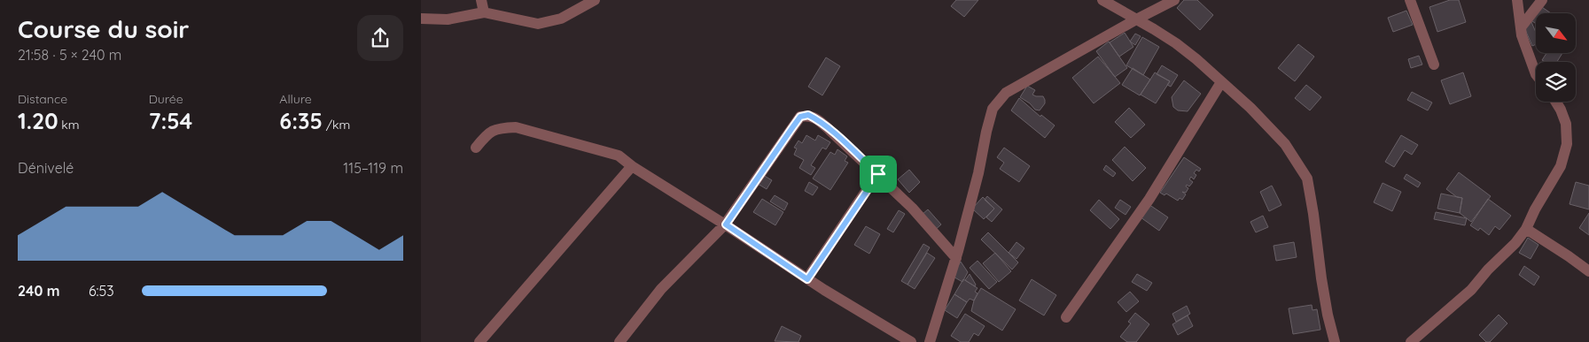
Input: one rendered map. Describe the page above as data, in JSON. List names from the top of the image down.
{
  "north": "bottom right",
  "page": {
    "heading": ["Course du soir", "21:58 · 5 × 240 m"],
    "stats": [
      ["Distance", "1.20 km"],
      ["Durée", "7:54"],
      ["Allure", "6:35 /km"]
    ],
    "chart": ["Dénivelé", "115–119 m"],
    "list": [
      {
        "name": "240 m",
        "note": "6:53"
      }
    ]
  }
}
